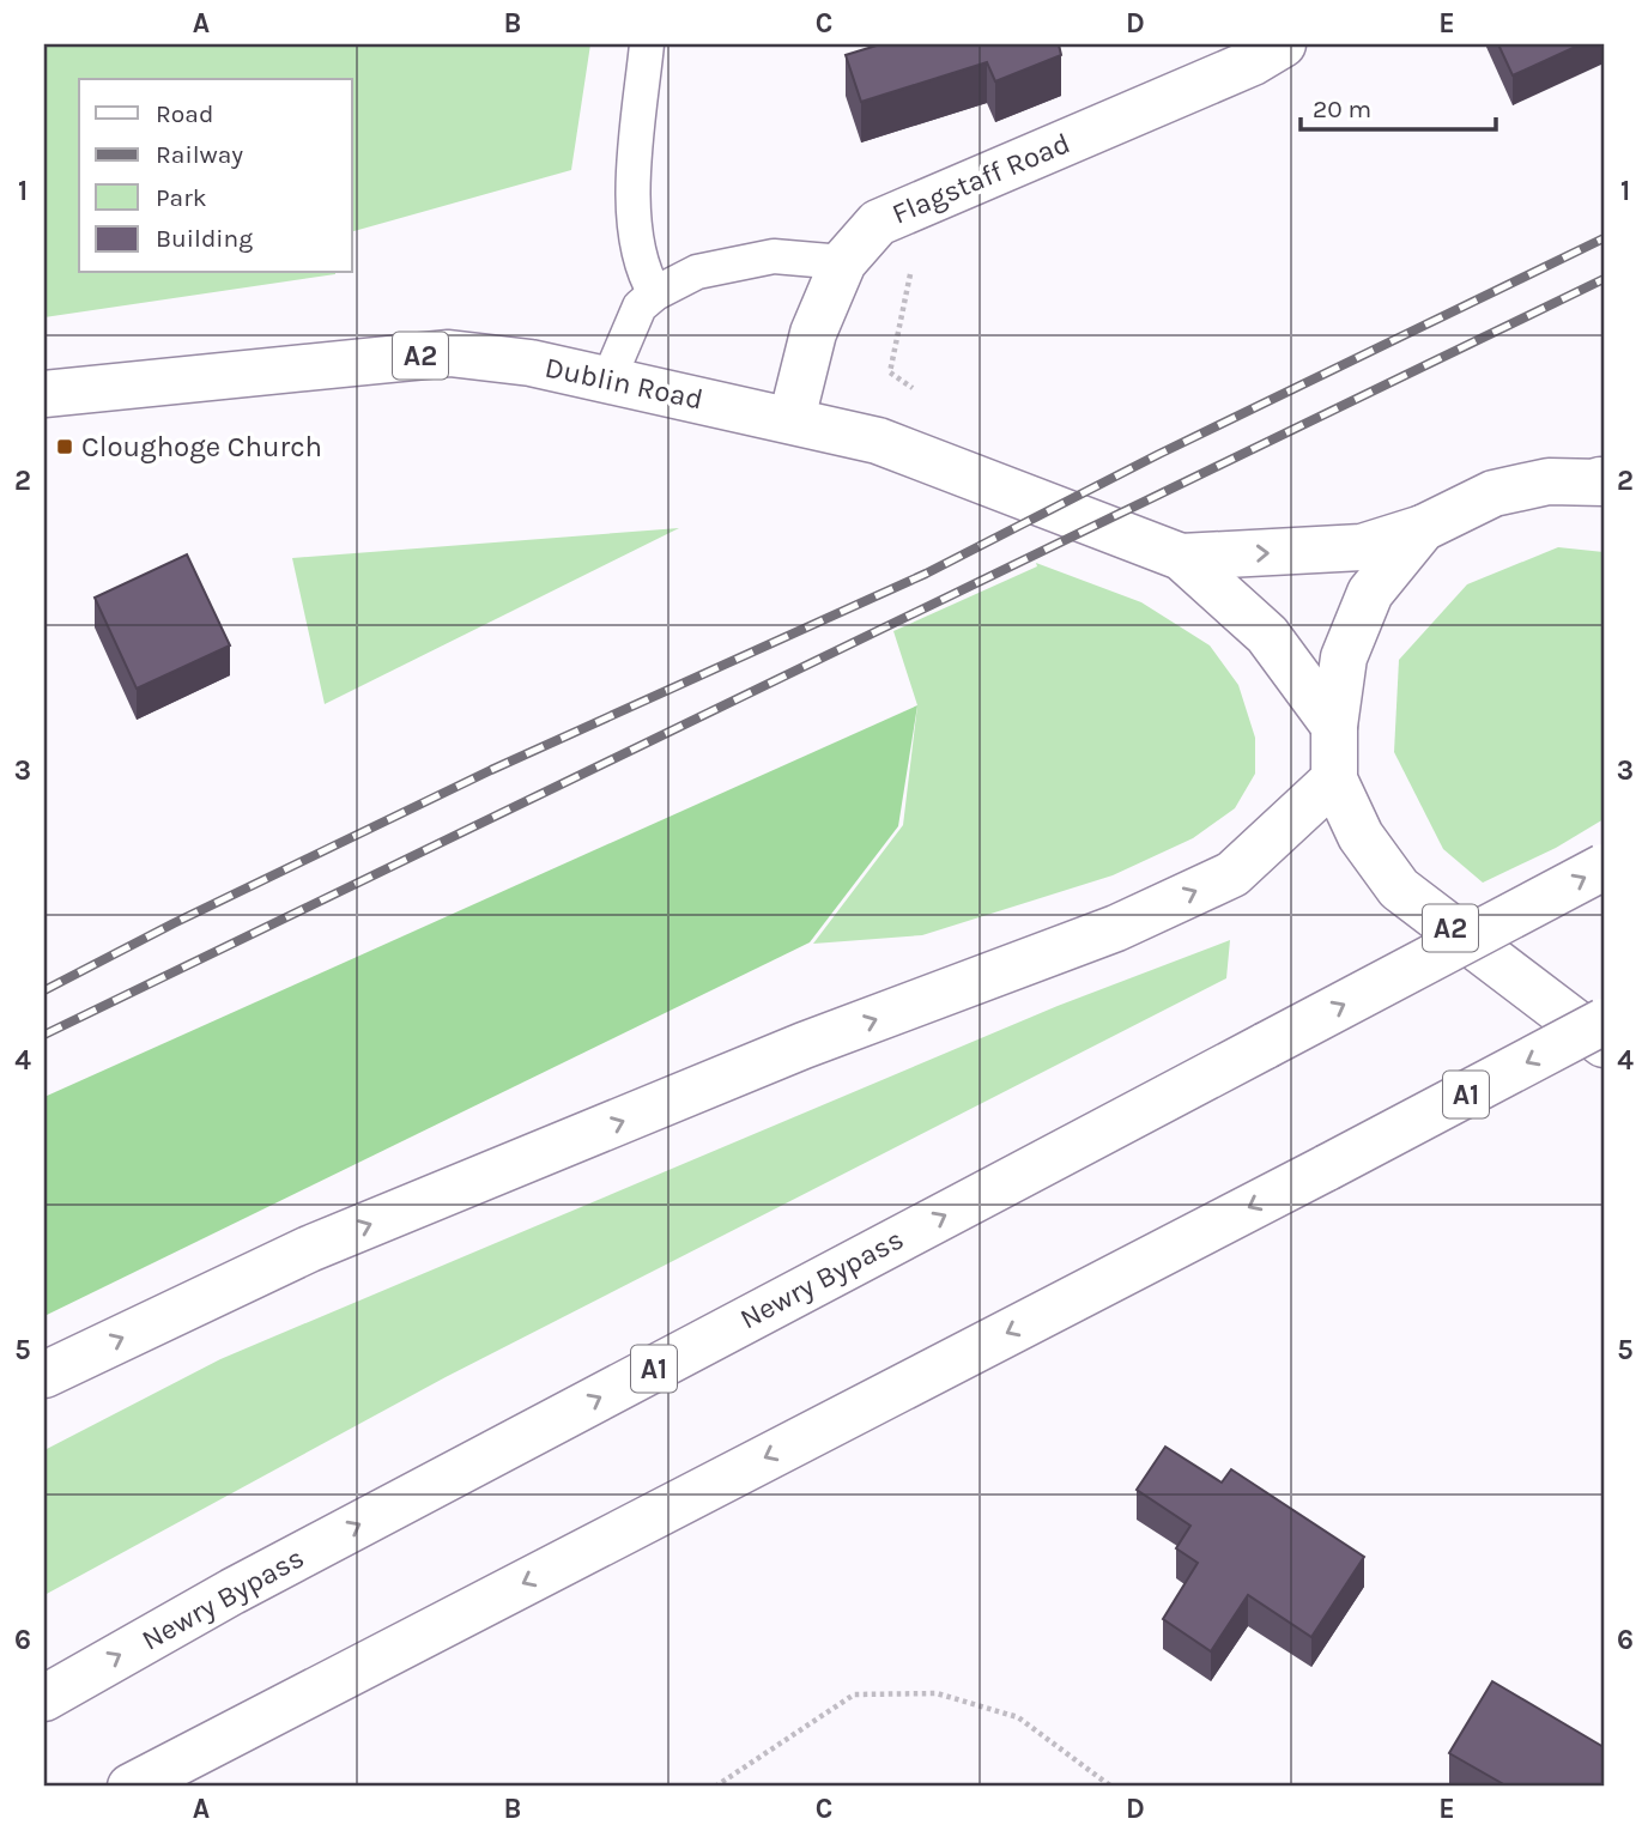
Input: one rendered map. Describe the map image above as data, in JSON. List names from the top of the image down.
{
  "streets": {
    "main road": [
      "Flagstaff Road",
      "A2",
      "Dublin Road",
      "A1",
      "Newry Bypass"
    ]
  },
  "crossings": [
    ["Flagstaff Road", "Dublin Road"],
    ["A2", "Dublin Road"]
  ],
  "places": {
    "transit": ["Cloughoge Church"]
  },
  "legend": [
    "Road",
    "Railway",
    "Park",
    "Building"
  ],
  "scale_bar": "20 m",
  "grid": {
    "columns": [
      "A",
      "B",
      "C",
      "D",
      "E"
    ],
    "rows": [
      "1",
      "2",
      "3",
      "4",
      "5",
      "6"
    ]
  }
}
